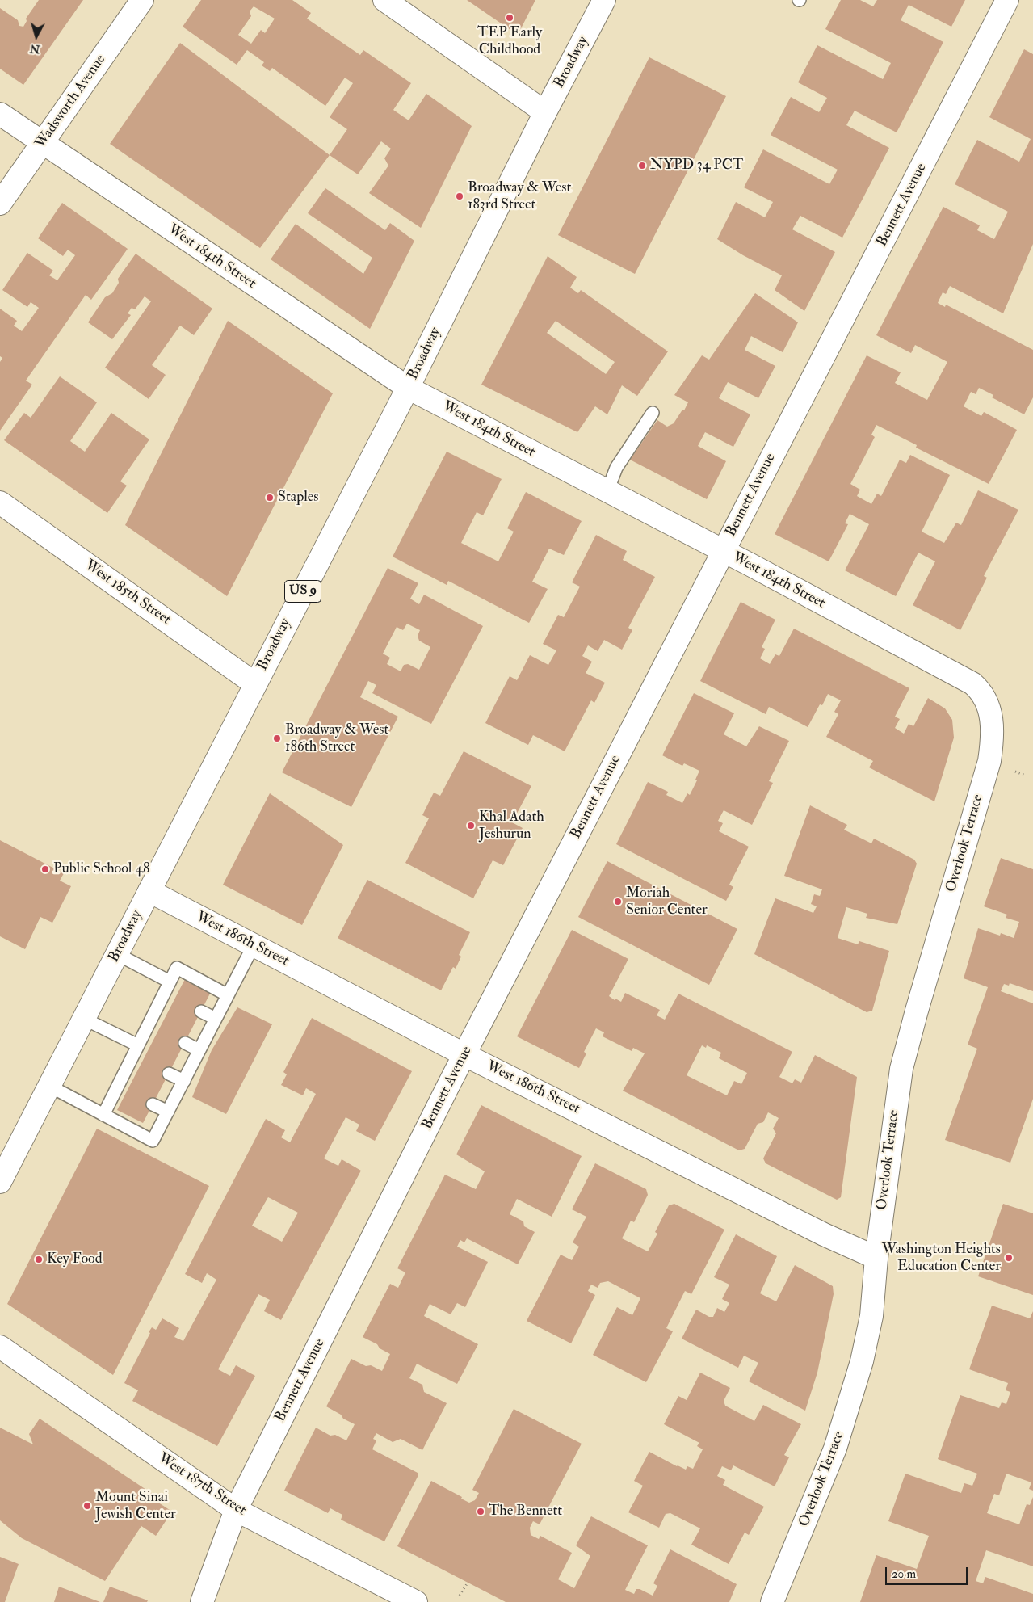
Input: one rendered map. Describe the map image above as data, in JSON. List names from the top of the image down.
{
  "streets": {
    "street": [
      "Broadway",
      "Wadsworth Avenue",
      "Bennett Avenue",
      "West 184th Street",
      "US 9",
      "West 185th Street",
      "Overlook Terrace",
      "West 186th Street",
      "West 187th Street"
    ]
  },
  "crossings": [
    ["Broadway", "West 184th Street"],
    ["Broadway", "West 185th Street"],
    ["Broadway", "West 186th Street"],
    ["Wadsworth Avenue", "West 184th Street"],
    ["Bennett Avenue", "West 184th Street"],
    ["Bennett Avenue", "West 186th Street"],
    ["Bennett Avenue", "West 187th Street"],
    ["West 184th Street", "Overlook Terrace"],
    ["Overlook Terrace", "West 186th Street"]
  ],
  "places": [
    "TEP Early Childhood",
    "NYPD 34 PCT",
    "Broadway & West 183rd Street",
    "Staples",
    "Broadway & West 186th Street",
    "Khal Adath Jeshurun",
    "Public School 48",
    "Moriah Senior Center",
    "Washington Heights Education Center",
    "Key Food",
    "Mount Sinai Jewish Center",
    "The Bennett"
  ],
  "scale_bar": "20 m",
  "north": "bottom"
}
